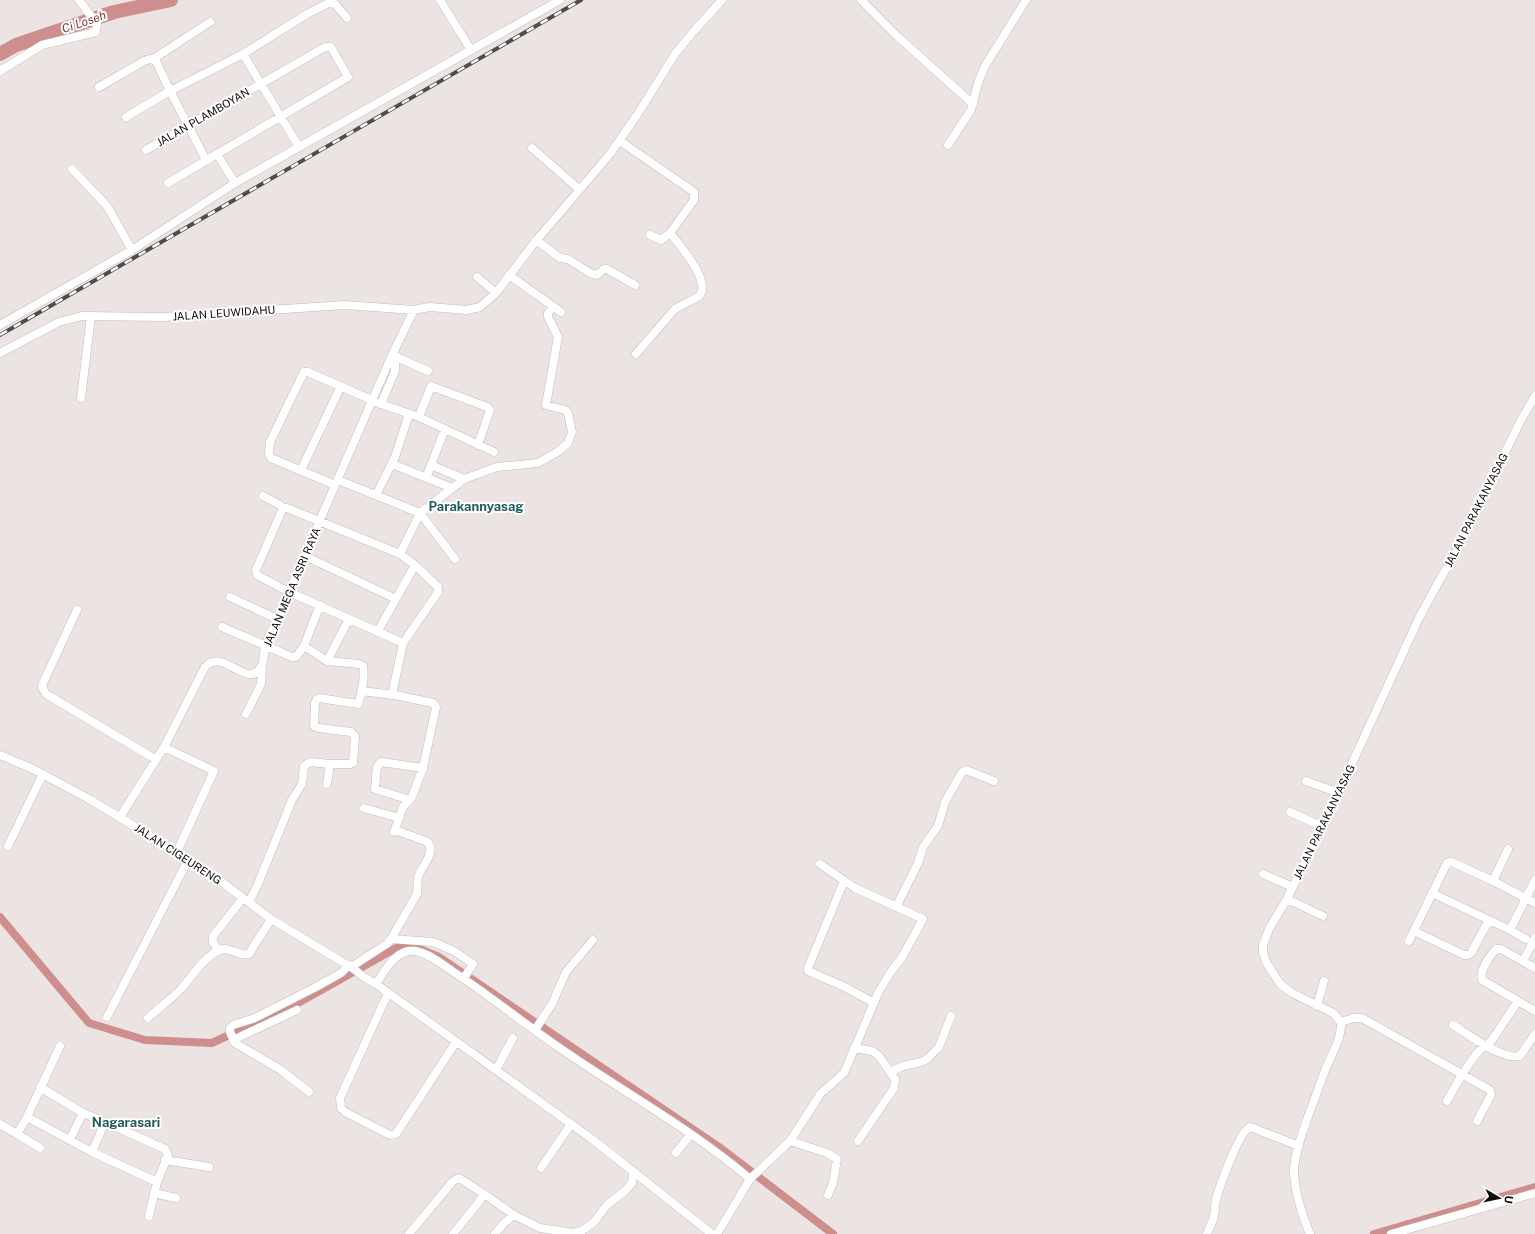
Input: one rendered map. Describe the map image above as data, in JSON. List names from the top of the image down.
{
  "streets": {
    "street": [
      "JALAN PLAMBOYAN",
      "JALAN LEUWIDAHU",
      "JALAN PARAKANYASAG",
      "JALAN MEGA ASRI RAYA",
      "JALAN CIGEURENG"
    ]
  },
  "crossings": [
    ["JALAN LEUWIDAHU", "JALAN MEGA ASRI RAYA"]
  ],
  "districts": ["Parakannyasag", "Nagarasari"],
  "water": ["Ci Loseh"],
  "north": "right"
}
